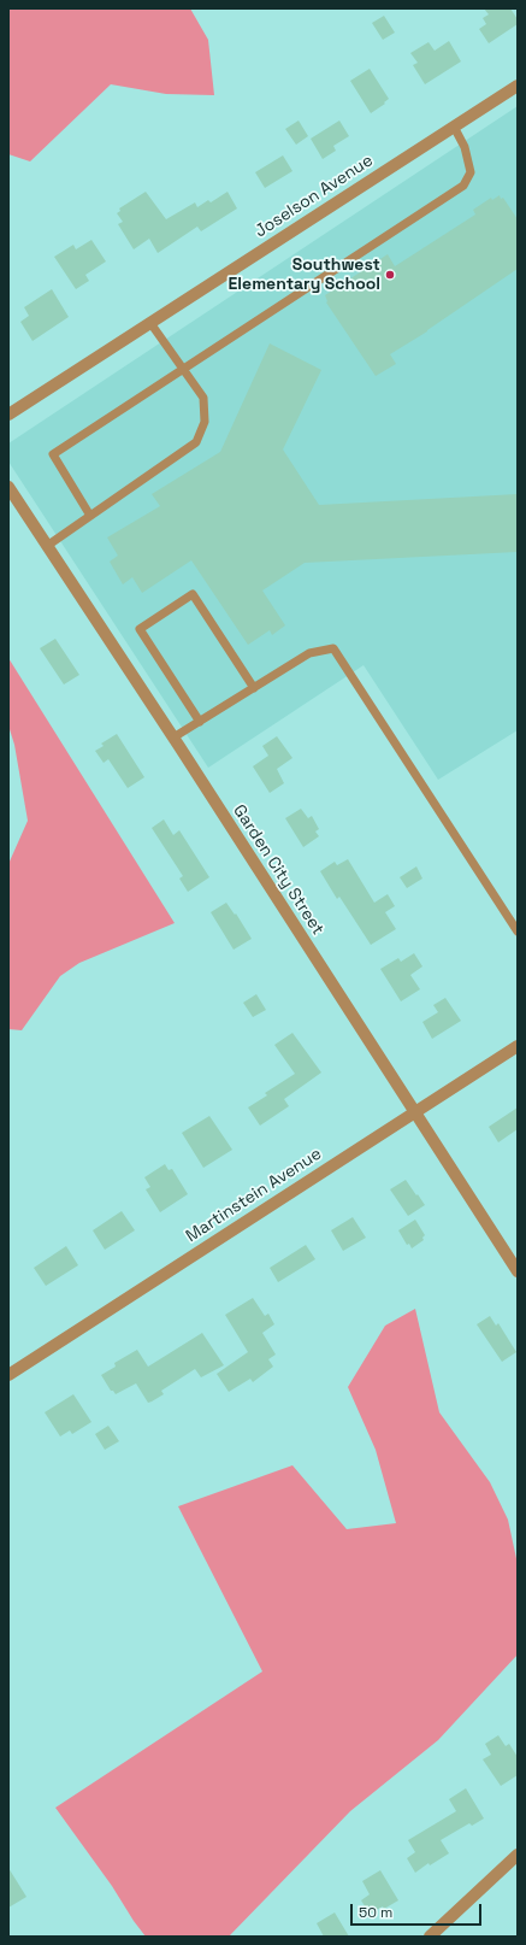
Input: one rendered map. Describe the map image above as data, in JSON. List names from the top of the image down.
{
  "streets": {
    "street": ["Joselson Avenue", "Garden City Street", "Martinstein Avenue"]
  },
  "crossings": [
    ["Garden City Street", "Martinstein Avenue"]
  ],
  "places": ["Southwest Elementary School"],
  "scale_bar": "50 m"
}
